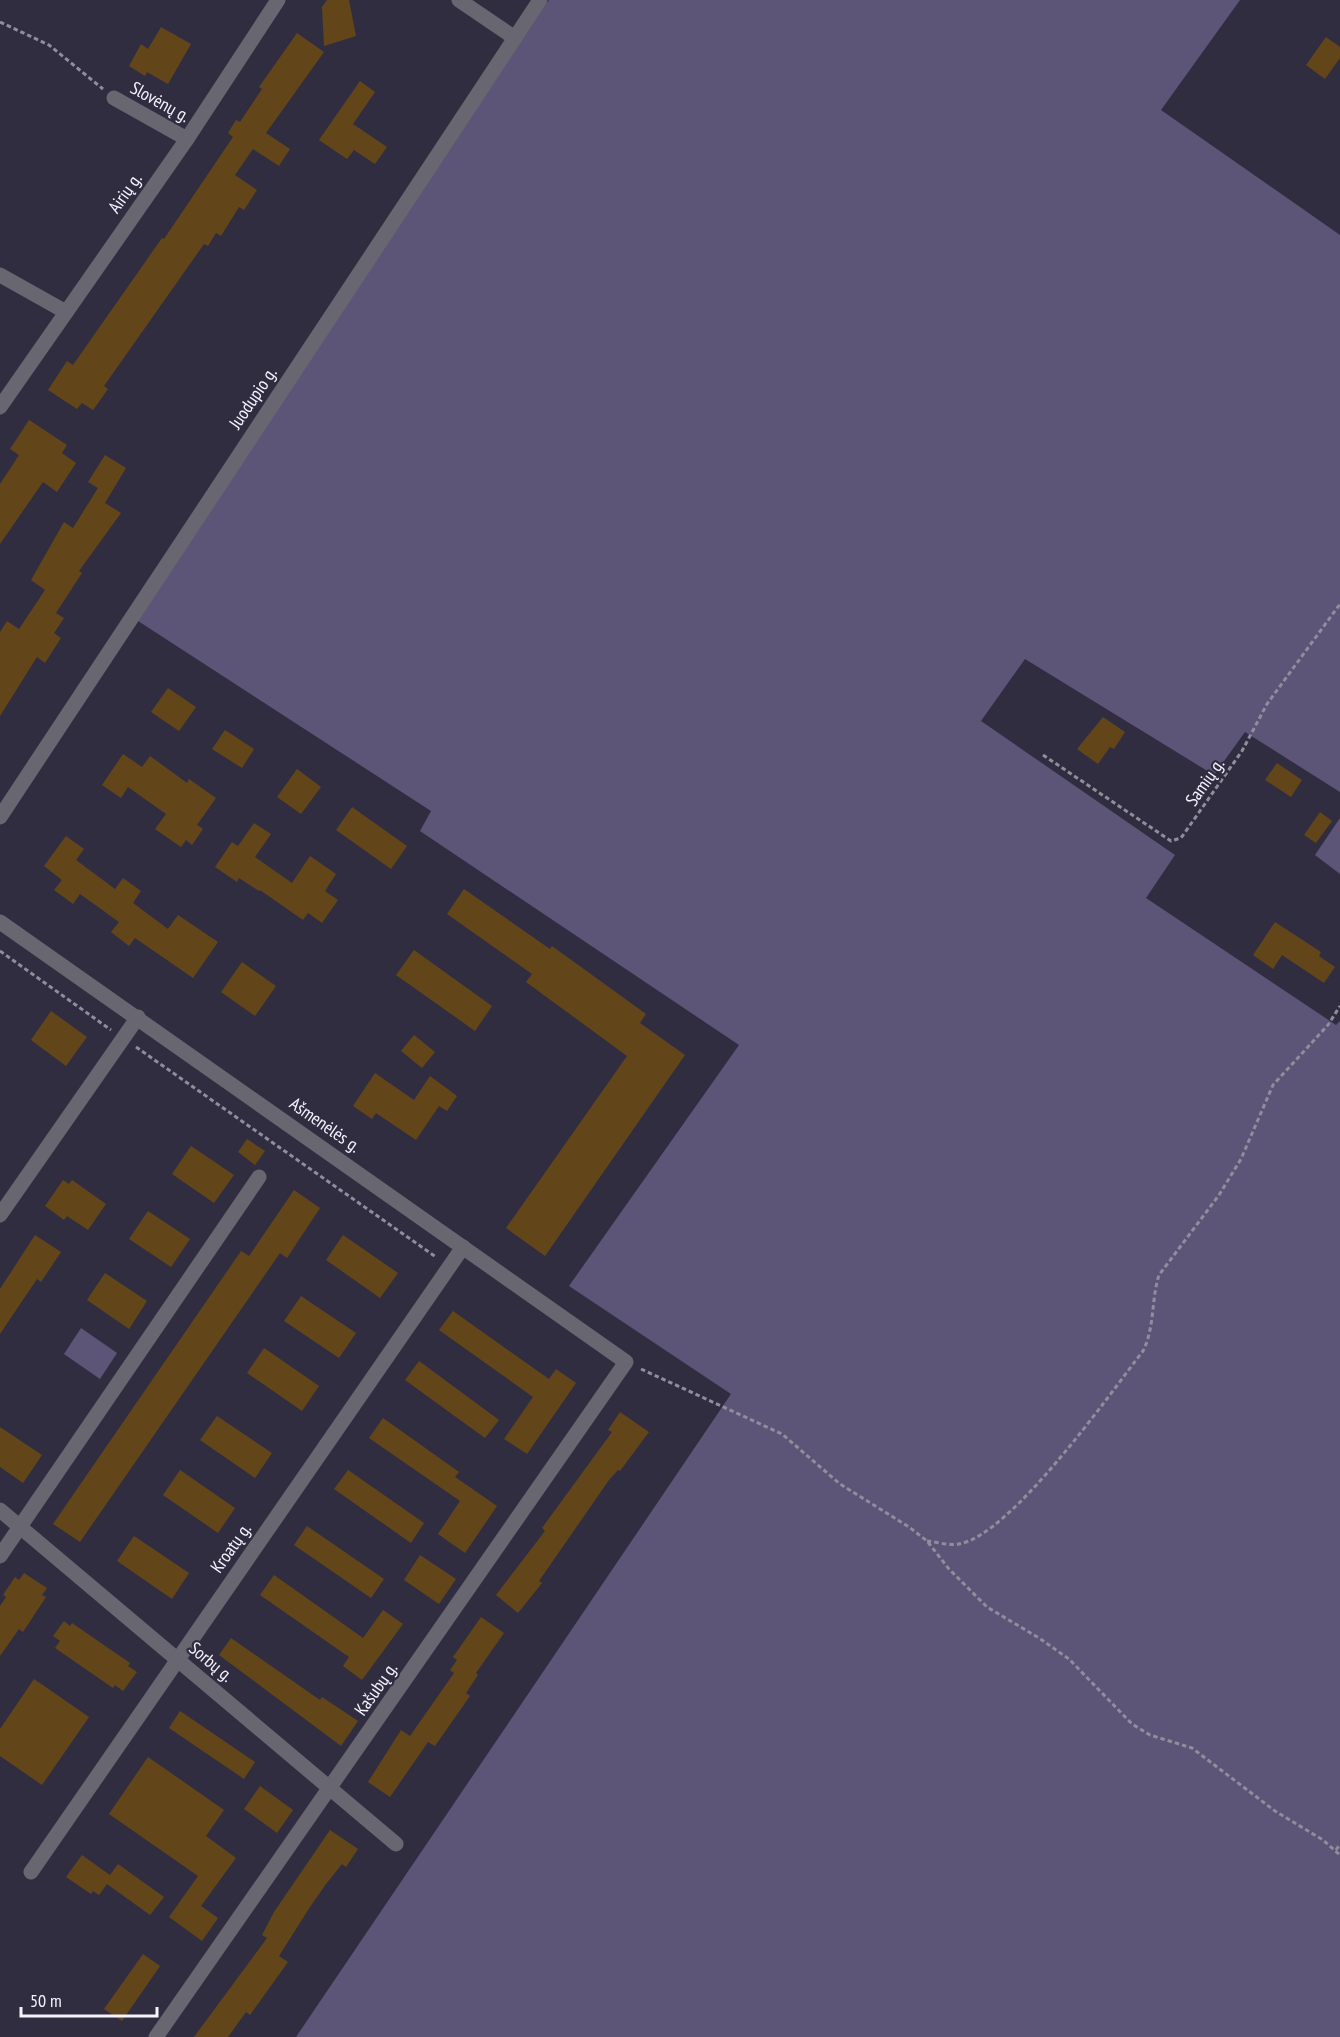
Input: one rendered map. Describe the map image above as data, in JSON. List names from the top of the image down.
{
  "streets": {
    "street": [
      "Slovėnų g.",
      "Airių g.",
      "Juodupio g.",
      "Ašmenėlės g.",
      "Kroatų g.",
      "Sorbų g.",
      "Kašubų g."
    ],
    "path": ["Samių g."]
  },
  "crossings": [
    ["Slovėnų g.", "Airių g."],
    ["Ašmenėlės g.", "Kroatų g."],
    ["Ašmenėlės g.", "Kašubų g."],
    ["Kroatų g.", "Sorbų g."],
    ["Sorbų g.", "Kašubų g."]
  ],
  "scale_bar": "50 m"
}
